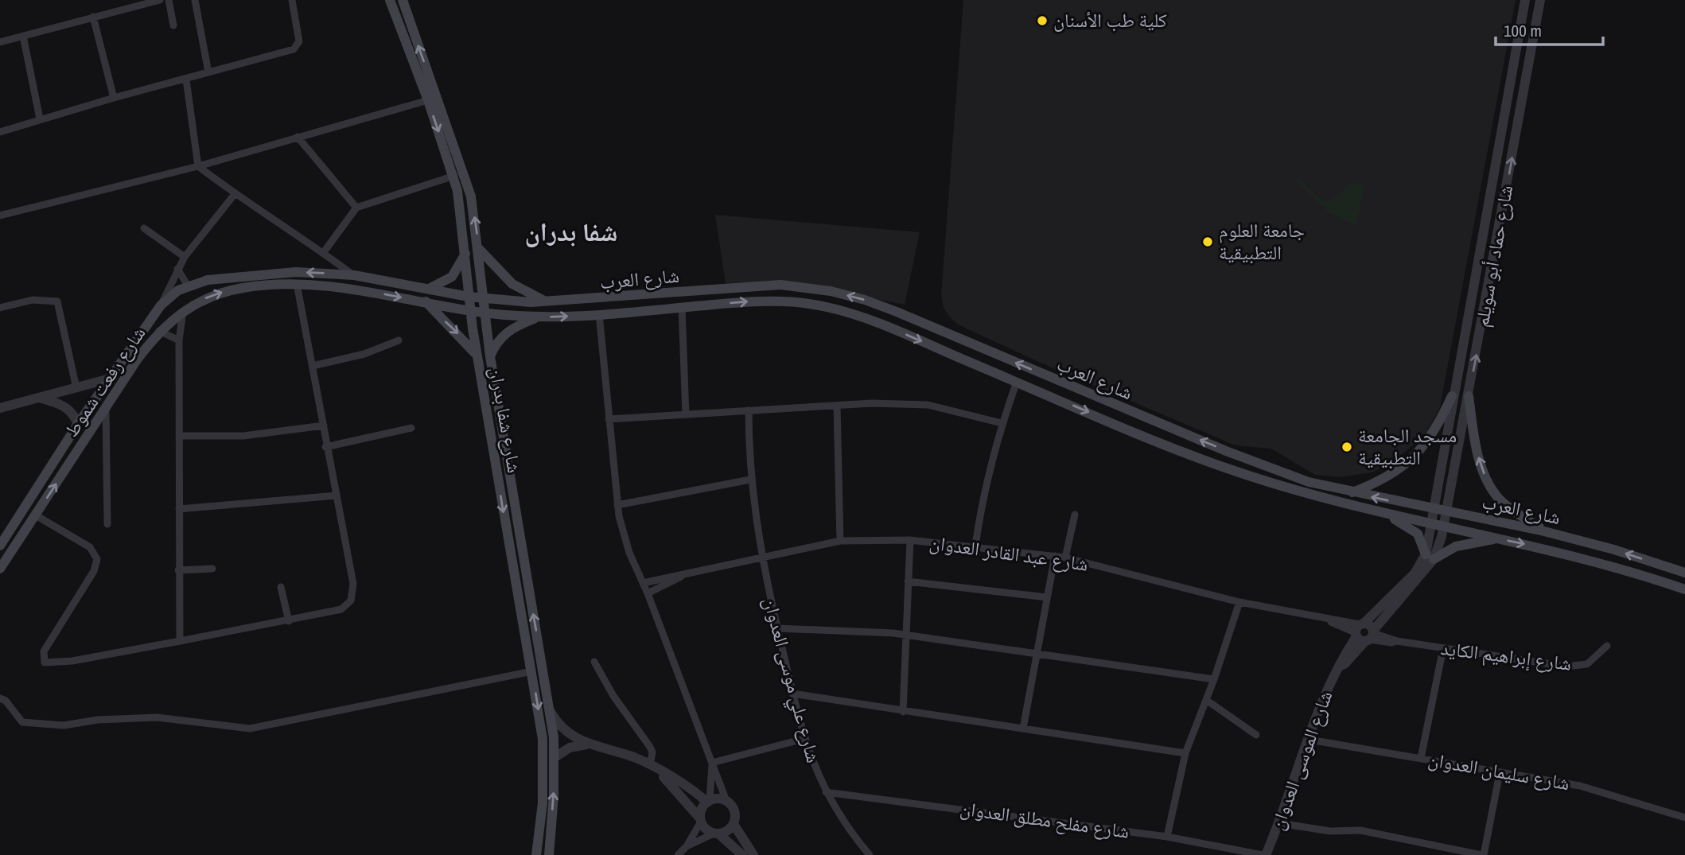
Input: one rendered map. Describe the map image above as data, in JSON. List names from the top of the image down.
{
  "streets": {
    "main road": ["شارع العرب", "شارع رفعت شموط", "شارع شفا بدران"],
    "street": [
      "شارع حماد أبو سويلم",
      "شارع عبد القادر العدوان",
      "شارع إبراهيم الكايد",
      "شارع علي موسى العدوان",
      "شارع الموسى العدوان",
      "شارع سليمان العدوان",
      "شارع مفلح مطلق العدوان"
    ]
  },
  "crossings": [
    ["شارع حماد أبو سويلم", "شارع العرب"],
    ["شارع حماد أبو سويلم", "شارع الموسى العدوان"],
    ["شارع العرب", "شارع رفعت شموط"],
    ["شارع العرب", "شارع شفا بدران"],
    ["شارع العرب", "شارع الموسى العدوان"],
    ["شارع رفعت شموط", "شارع شفا بدران"],
    ["شارع عبد القادر العدوان", "شارع إبراهيم الكايد"],
    ["شارع عبد القادر العدوان", "شارع علي موسى العدوان"],
    ["شارع عبد القادر العدوان", "شارع الموسى العدوان"],
    ["شارع إبراهيم الكايد", "شارع الموسى العدوان"],
    ["شارع علي موسى العدوان", "شارع مفلح مطلق العدوان"],
    ["شارع الموسى العدوان", "شارع سليمان العدوان"],
    ["شارع الموسى العدوان", "شارع مفلح مطلق العدوان"]
  ],
  "districts": ["شفا بدران"],
  "places": ["كلية طب الأسنان", "جامعة العلوم التطبيقية", "مسجد الجامعة التطبيقية"],
  "scale_bar": "100 m"
}
